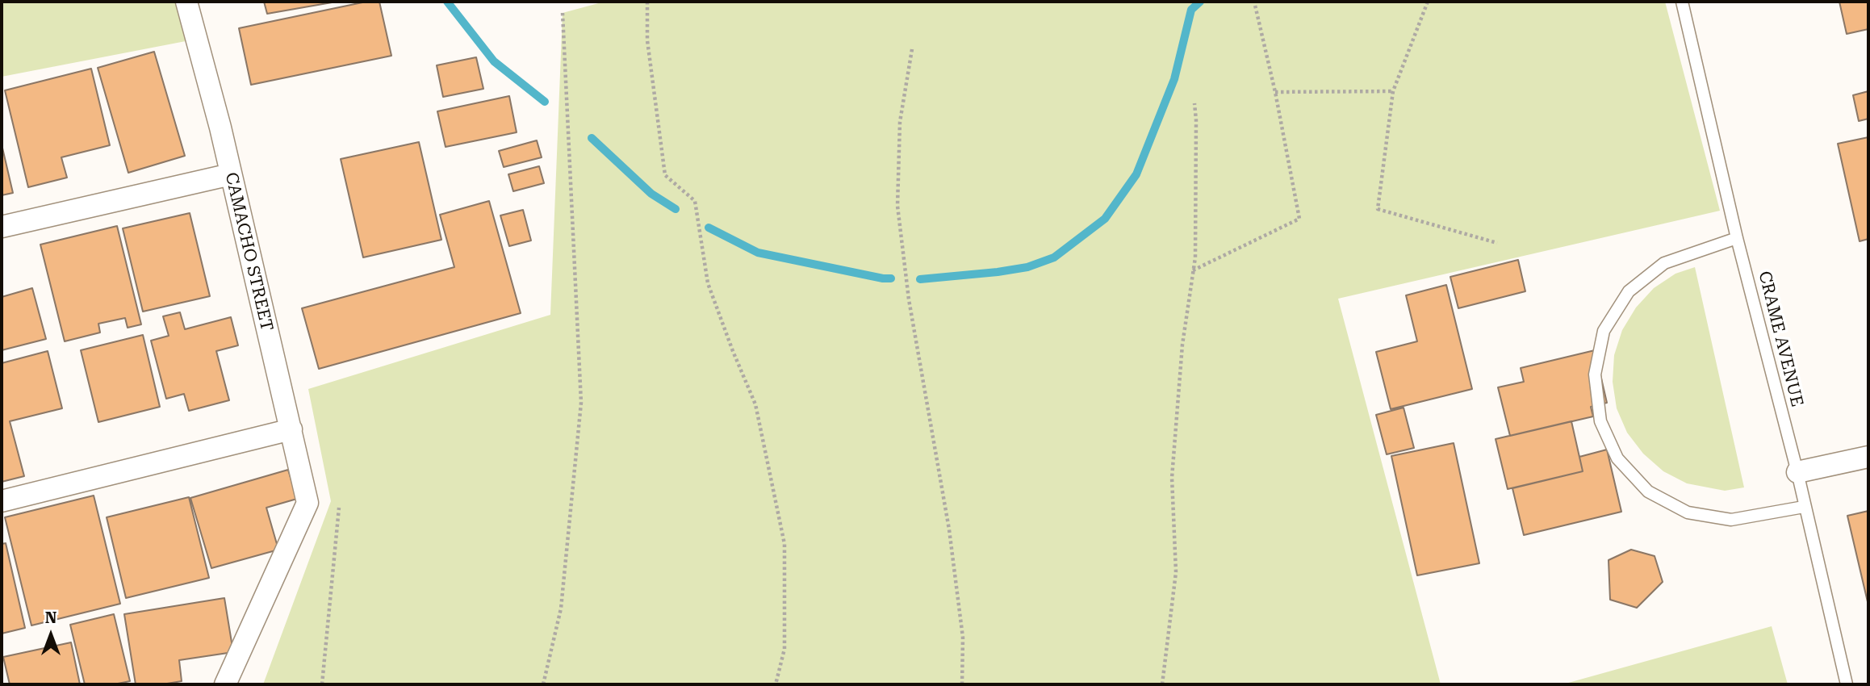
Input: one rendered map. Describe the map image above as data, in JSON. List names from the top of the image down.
{
  "streets": {
    "street": ["CAMACHO STREET"],
    "lane": ["CRAME AVENUE"]
  },
  "north": "top"
}
